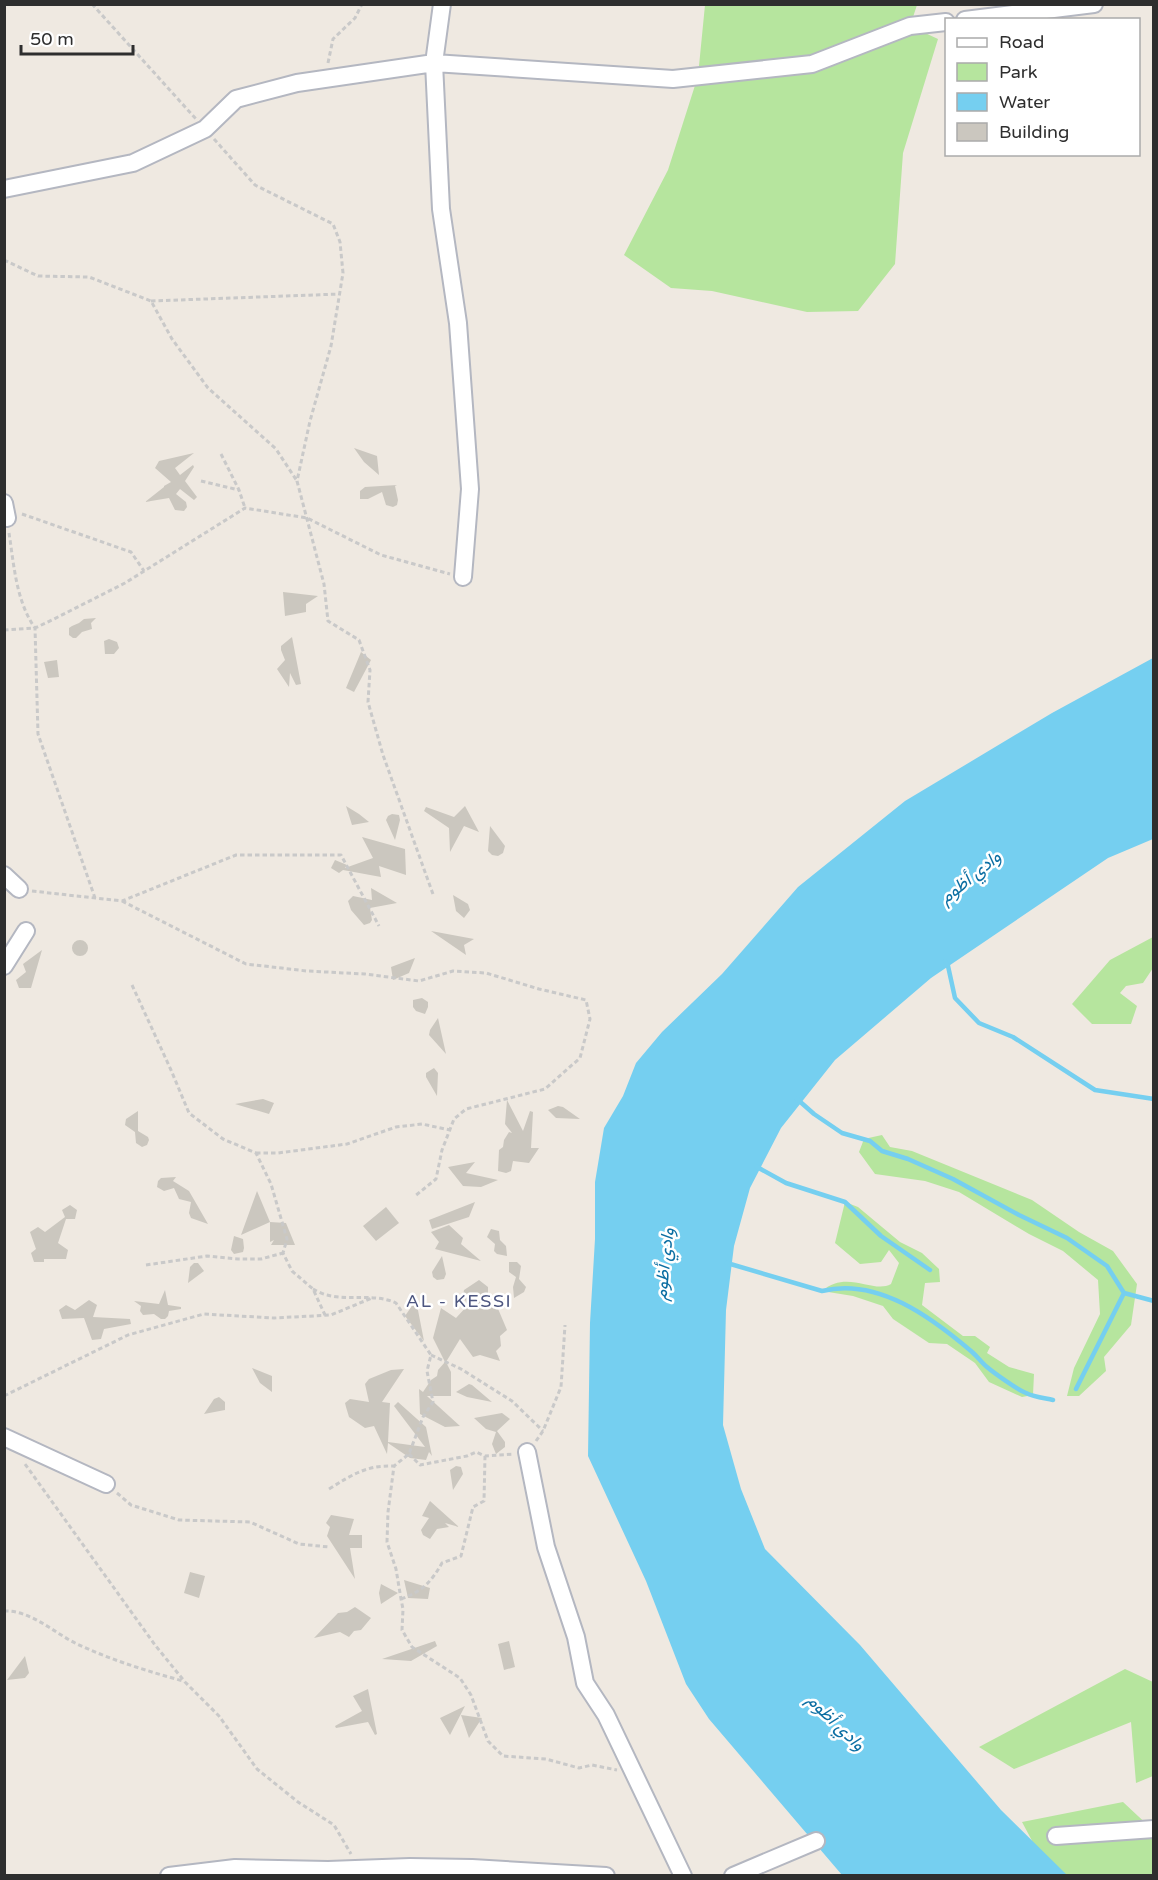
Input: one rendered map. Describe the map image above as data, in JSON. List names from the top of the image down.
{
  "districts": ["AL - KESSI"],
  "water": ["وادي أظوم"],
  "legend": [
    "Road",
    "Park",
    "Water",
    "Building"
  ],
  "scale_bar": "50 m"
}
